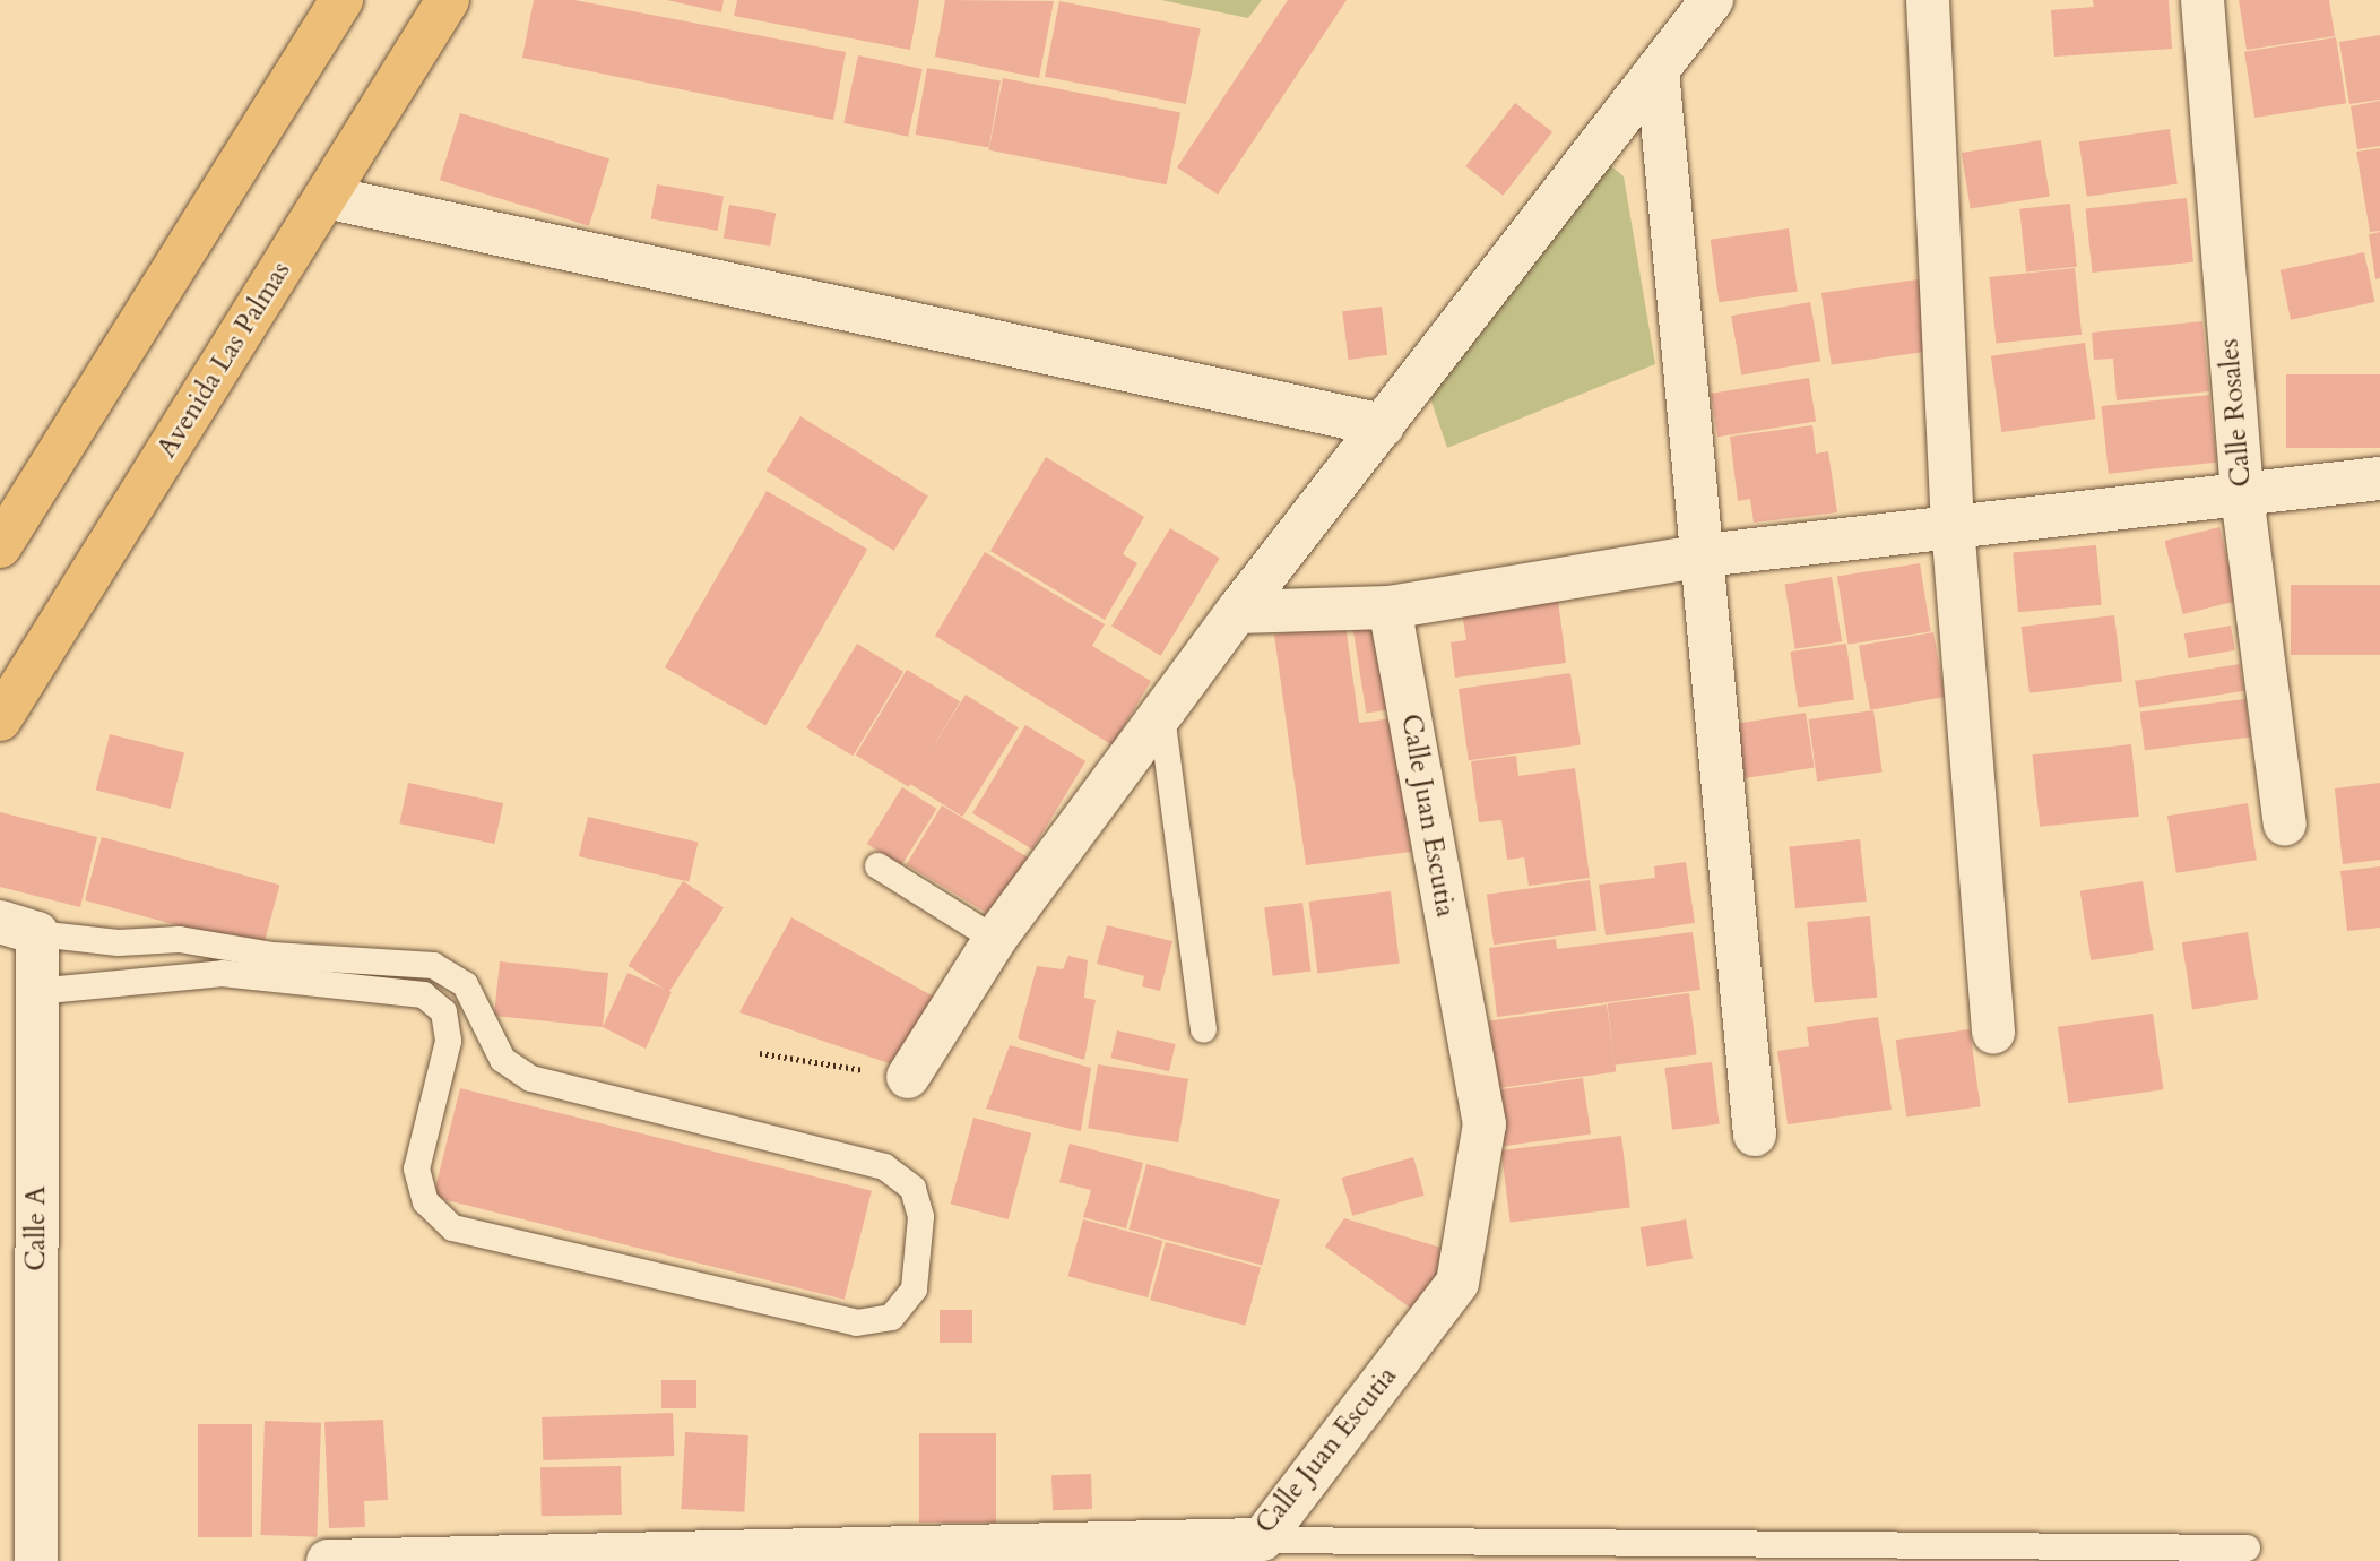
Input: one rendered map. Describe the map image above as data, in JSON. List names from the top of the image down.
{
  "streets": {
    "main road": ["Avenida Las Palmas"],
    "street": ["Calle Rosales", "Calle Juan Escutia", "Calle A"]
  }
}
